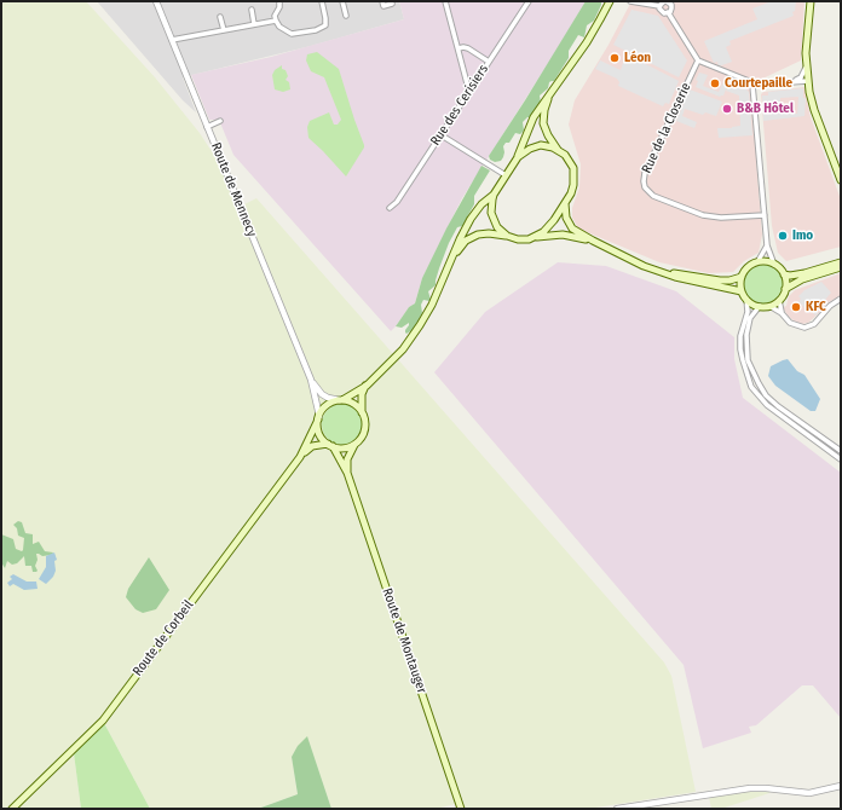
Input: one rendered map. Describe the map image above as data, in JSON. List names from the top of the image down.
{
  "streets": {
    "main road": ["Route de Corbeil", "Route de Montauger"],
    "street": ["Rue des Cerisiers", "Rue de la Closerie", "Route de Mennecy"]
  },
  "crossings": [
    ["Route de Mennecy", "Route de Corbeil"],
    ["Route de Mennecy", "Route de Montauger"],
    ["Route de Corbeil", "Route de Montauger"]
  ],
  "places": [
    "Léon",
    "Courtepaille",
    "B&B Hôtel",
    "Imo",
    "KFC"
  ]
}
